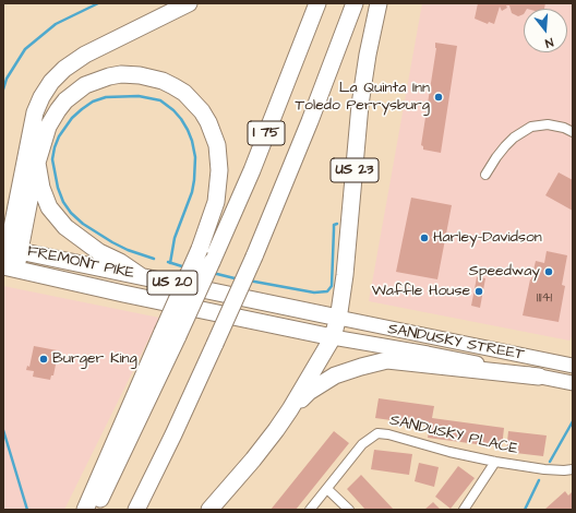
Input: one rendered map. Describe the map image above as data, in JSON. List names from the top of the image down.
{
  "streets": {
    "highway": [
      "I 75",
      "US 23",
      "FREMONT PIKE",
      "US 20"
    ],
    "main road": ["SANDUSKY STREET"],
    "street": ["SANDUSKY PLACE"]
  },
  "crossings": [
    ["I 75", "FREMONT PIKE"],
    ["US 23", "FREMONT PIKE"],
    ["US 23", "SANDUSKY STREET"],
    ["FREMONT PIKE", "SANDUSKY STREET"]
  ],
  "places": [
    "La Quinta Inn Toledo Perrysburg",
    "Harley-Davidson",
    "Speedway",
    "Waffle House",
    "Burger King"
  ],
  "house_numbers": ["11141"],
  "north": "bottom"
}
